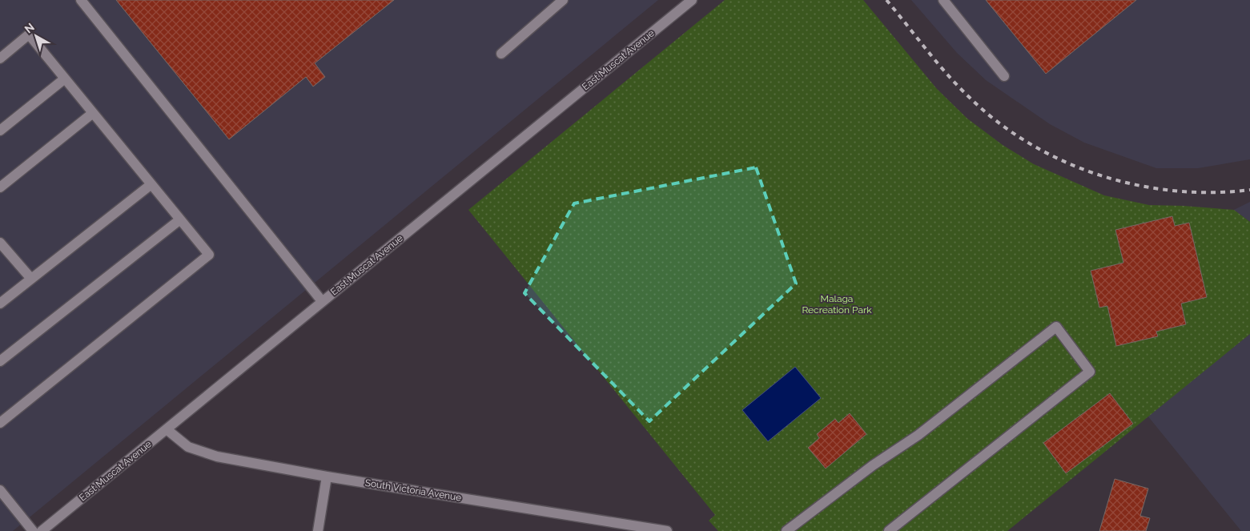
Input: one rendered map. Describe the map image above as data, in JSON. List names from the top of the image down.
{
  "streets": {
    "street": ["East Muscat Avenue", "South Victoria Avenue"]
  },
  "crossings": [
    ["East Muscat Avenue", "South Victoria Avenue"]
  ],
  "parks": ["Malaga Recreation Park"],
  "north": "top left"
}
